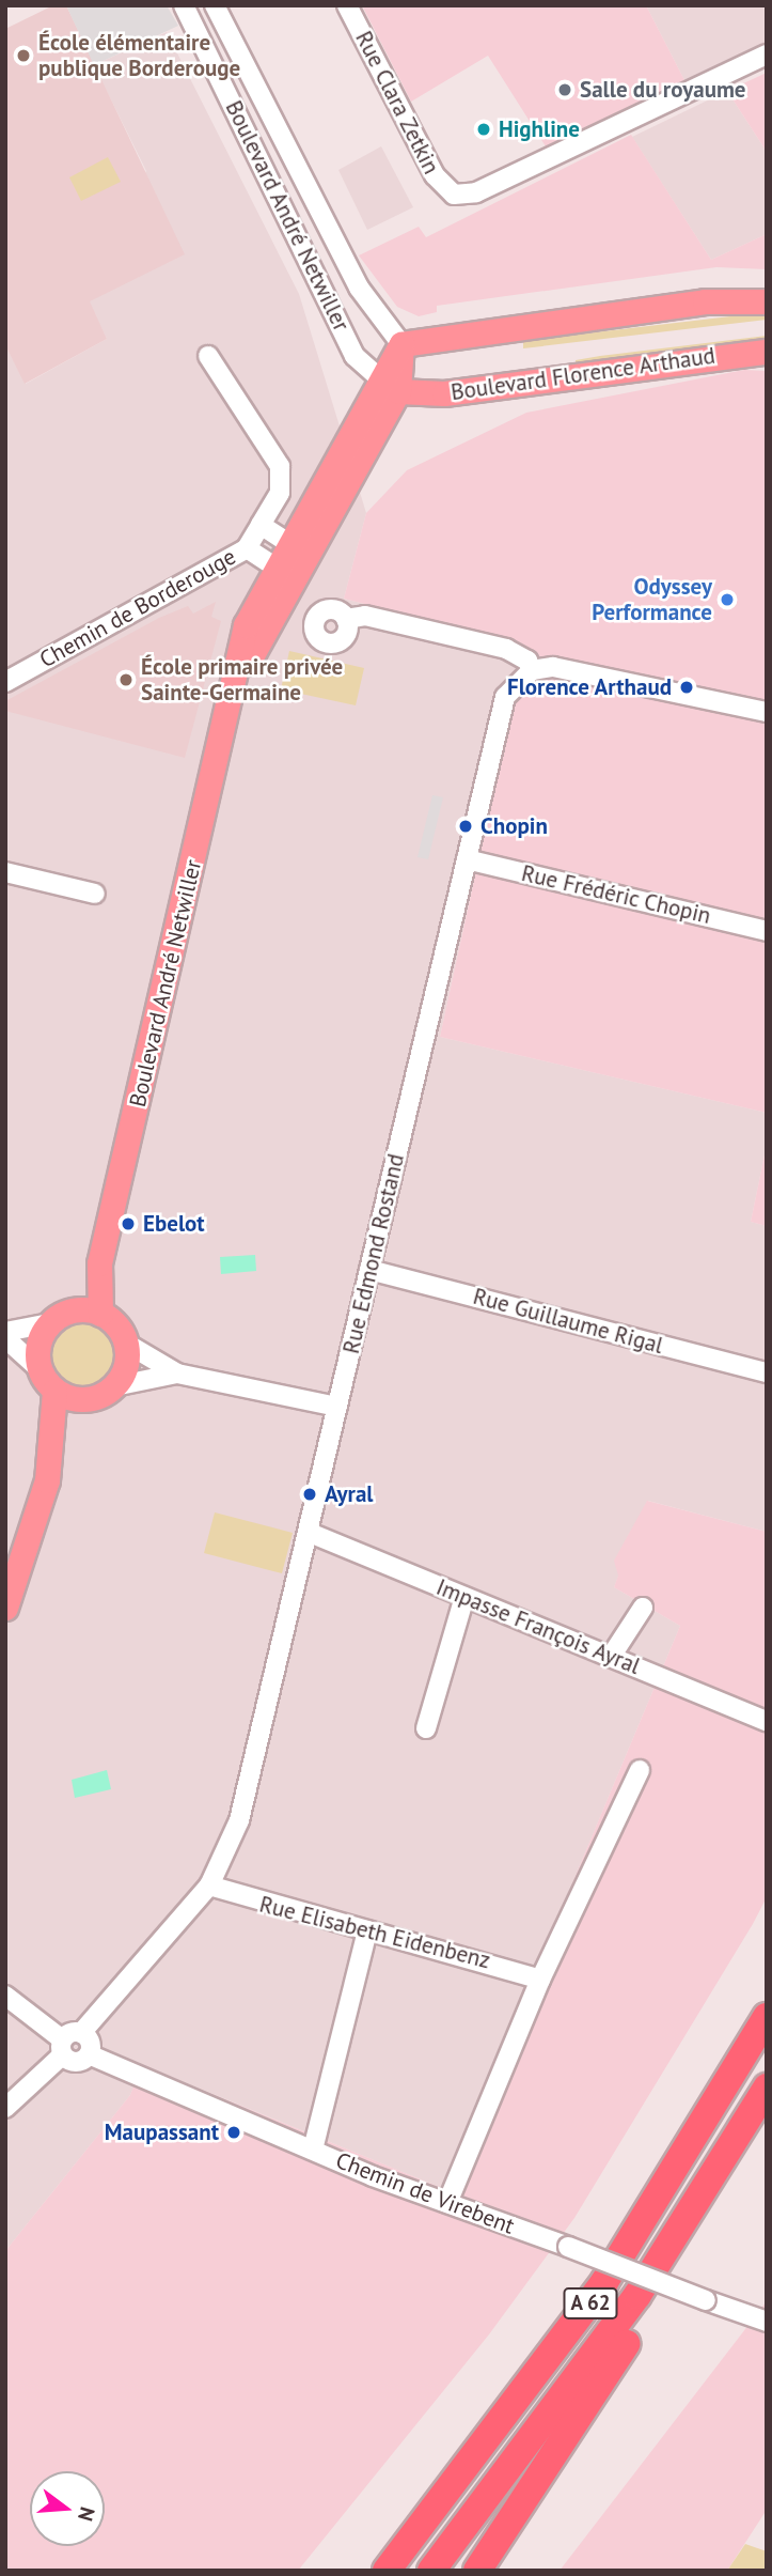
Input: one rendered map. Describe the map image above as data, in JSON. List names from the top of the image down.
{
  "streets": {
    "highway": ["A 62"],
    "main road": ["Boulevard André Netwiller", "Boulevard Florence Arthaud"],
    "street": [
      "Rue Clara Zetkin",
      "Chemin de Borderouge",
      "Rue Frédéric Chopin",
      "Rue Edmond Rostand",
      "Rue Guillaume Rigal",
      "Impasse François Ayral",
      "Rue Elisabeth Eidenbenz",
      "Chemin de Virebent"
    ]
  },
  "crossings": [
    ["Boulevard André Netwiller", "Boulevard Florence Arthaud"],
    ["Rue Frédéric Chopin", "Rue Edmond Rostand"],
    ["Rue Edmond Rostand", "Rue Guillaume Rigal"],
    ["Rue Edmond Rostand", "Impasse François Ayral"],
    ["Rue Edmond Rostand", "Rue Elisabeth Eidenbenz"]
  ],
  "places": [
    "École élémentaire publique Borderouge",
    "Salle du royaume",
    "Highline",
    "Odyssey Performance",
    "École primaire privée Sainte-Germaine",
    "Florence Arthaud",
    "Chopin",
    "Ebelot",
    "Ayral",
    "Maupassant"
  ],
  "north": "right"
}
